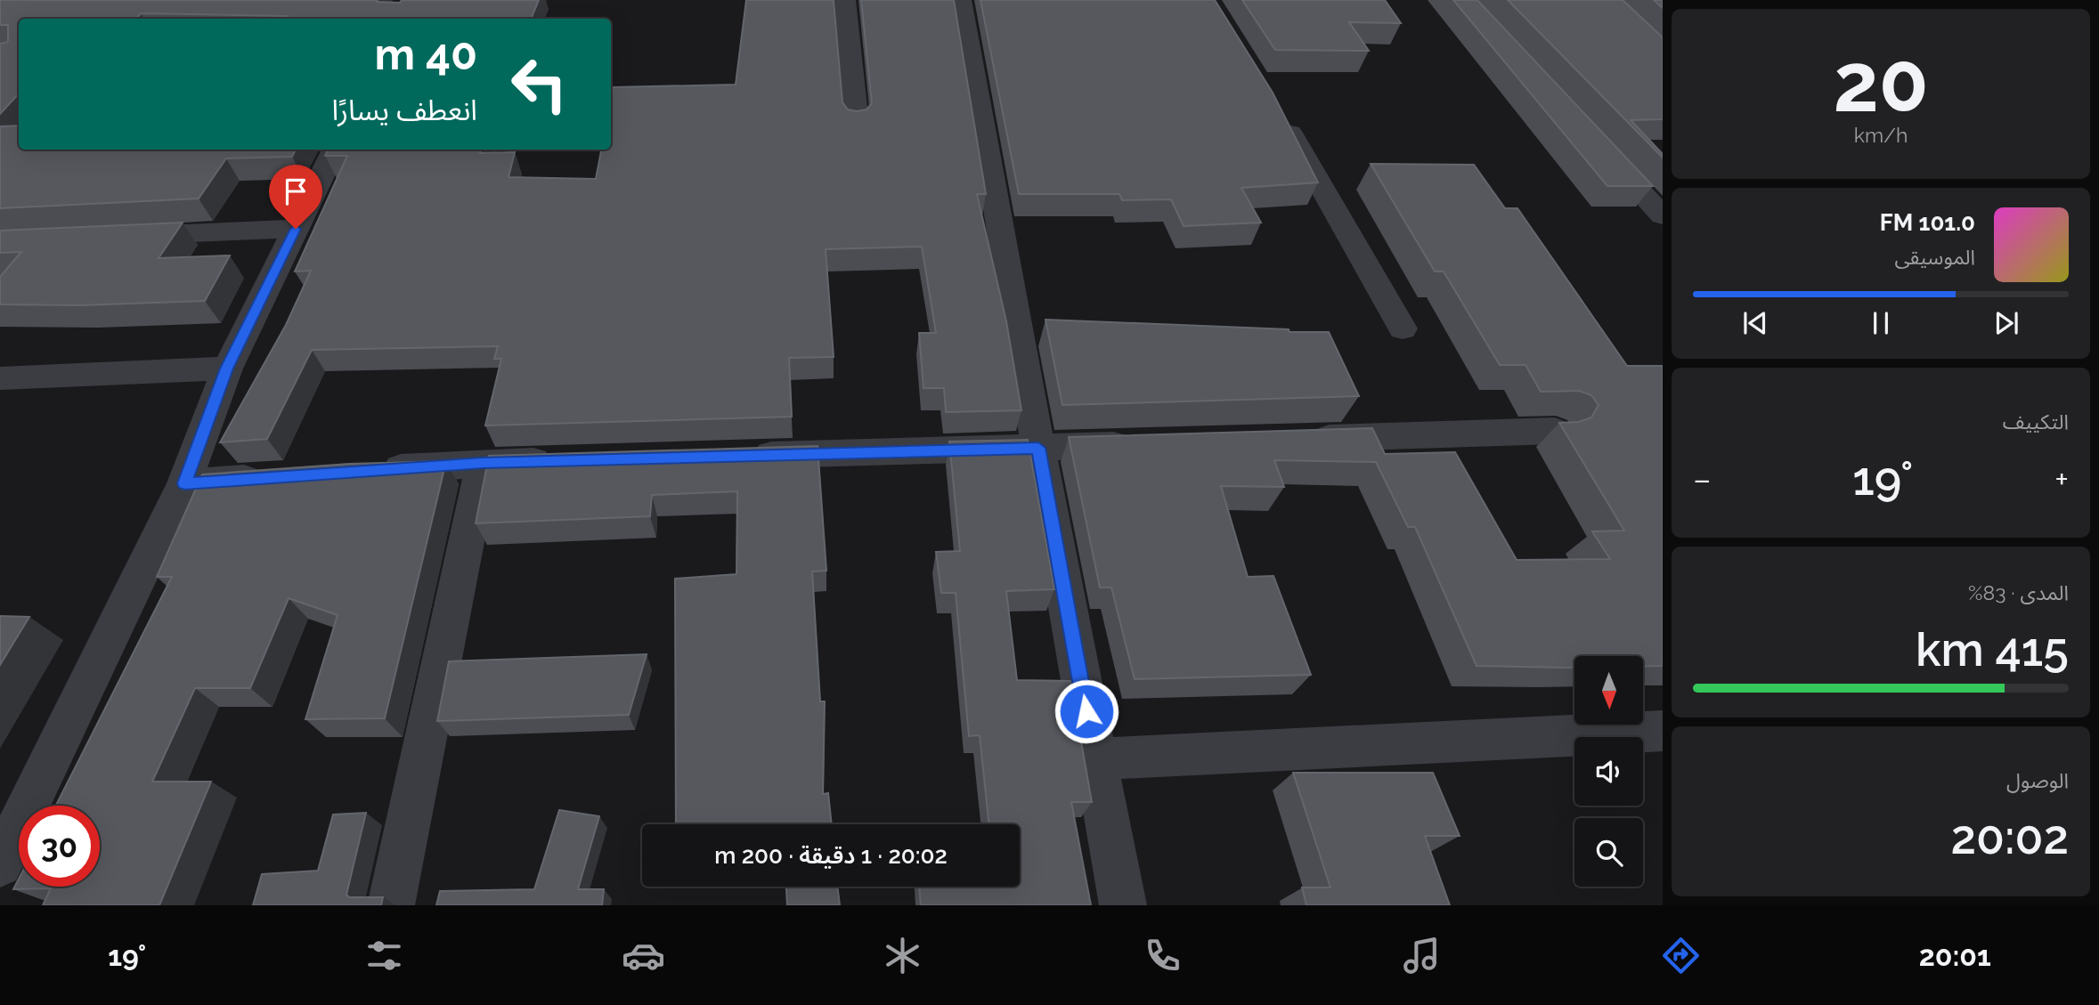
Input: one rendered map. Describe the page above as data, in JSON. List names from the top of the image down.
{
  "north": "bottom",
  "page": {
    "tile": [
      ["20", "km/h"],
      "التكييف",
      ["المدى · 83%", "415 km"],
      ["الوصول", "20:02"]
    ],
    "turn": ["40 m", "انعطف يسارًا"],
    "song": ["101.0 FM", "الموسيقى"],
    "heat": ["−", "19°", "+"],
    "limit": "30",
    "trip": "20:02 · 1 دقيقة · 200 m",
    "tabs": ["20:01", "19°"]
  }
}
